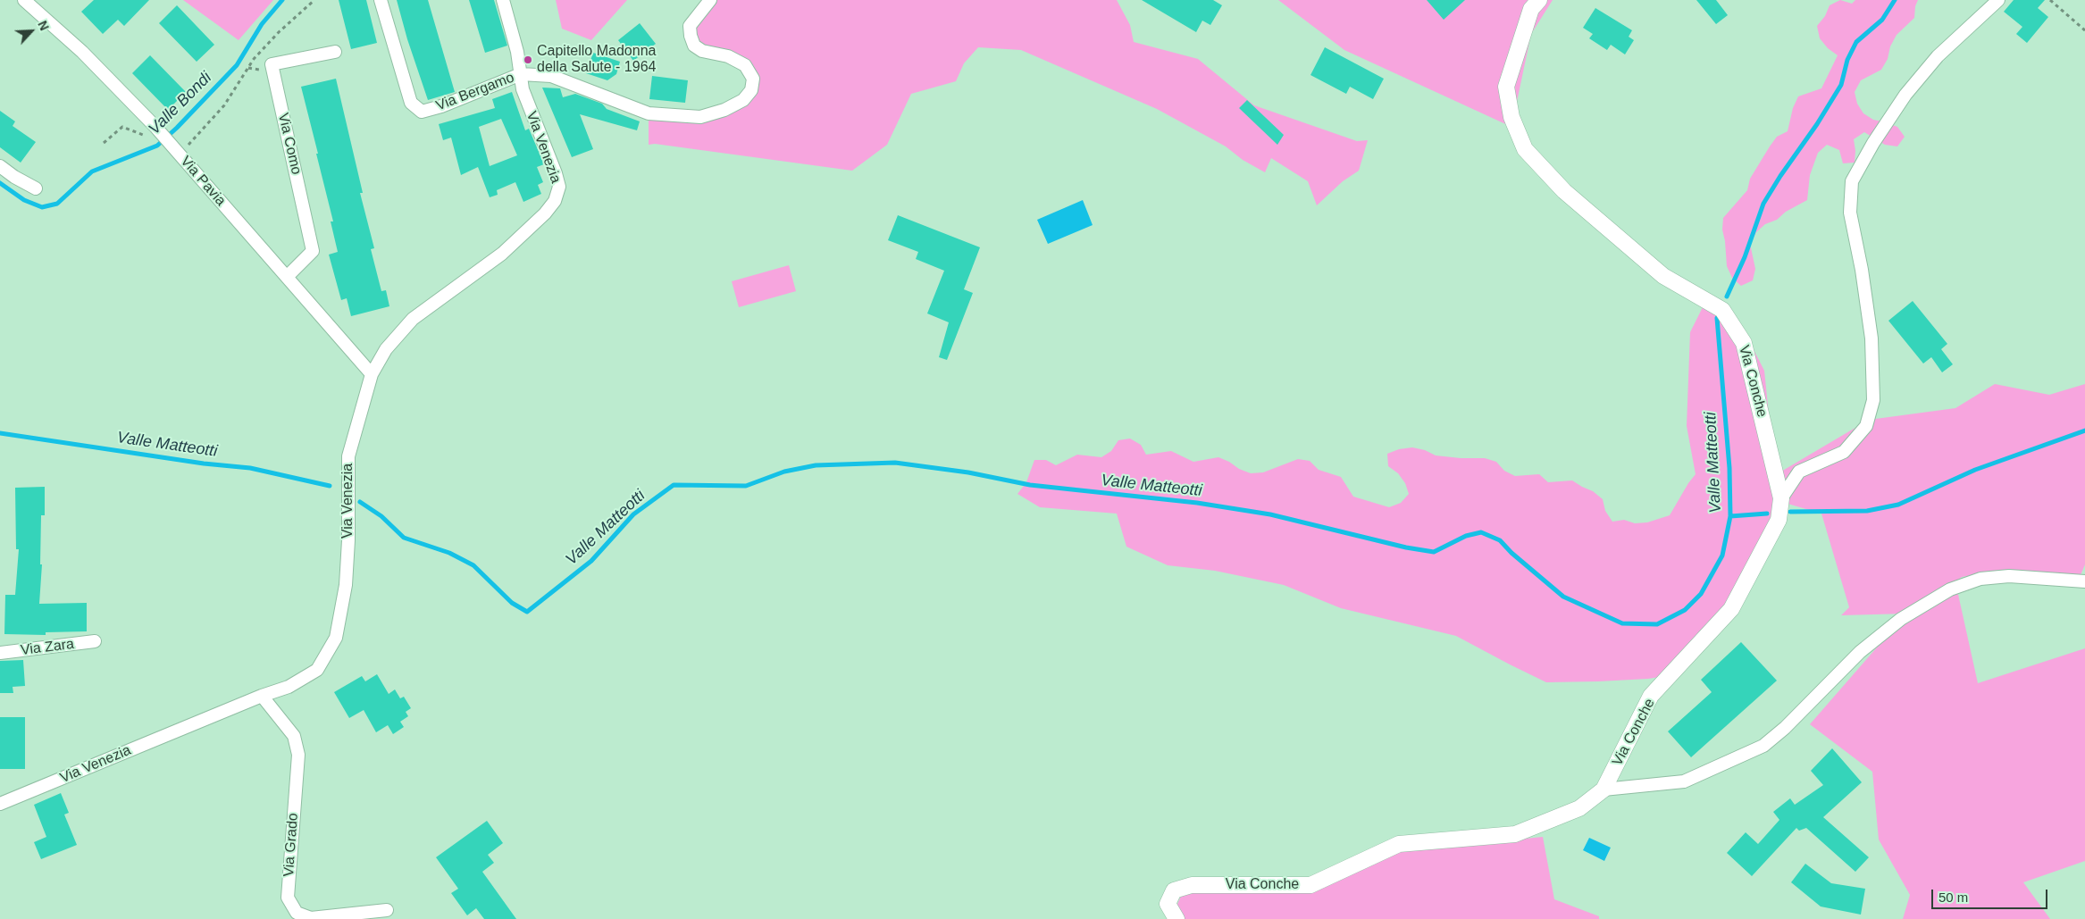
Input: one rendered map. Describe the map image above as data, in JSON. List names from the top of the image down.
{
  "streets": {
    "street": [
      "Via Bergamo",
      "Via Como",
      "Via Venezia",
      "Via Pavia",
      "Via Conche",
      "Via Zara",
      "Via Grado"
    ]
  },
  "crossings": [
    ["Via Bergamo", "Via Venezia"],
    ["Via Como", "Via Pavia"],
    ["Via Venezia", "Via Pavia"],
    ["Via Venezia", "Via Grado"]
  ],
  "water": ["Valle Bondi", "Valle Matteotti"],
  "places": ["Capitello Madonna della Salute - 1964"],
  "scale_bar": "50 m",
  "north": "top right"
}
